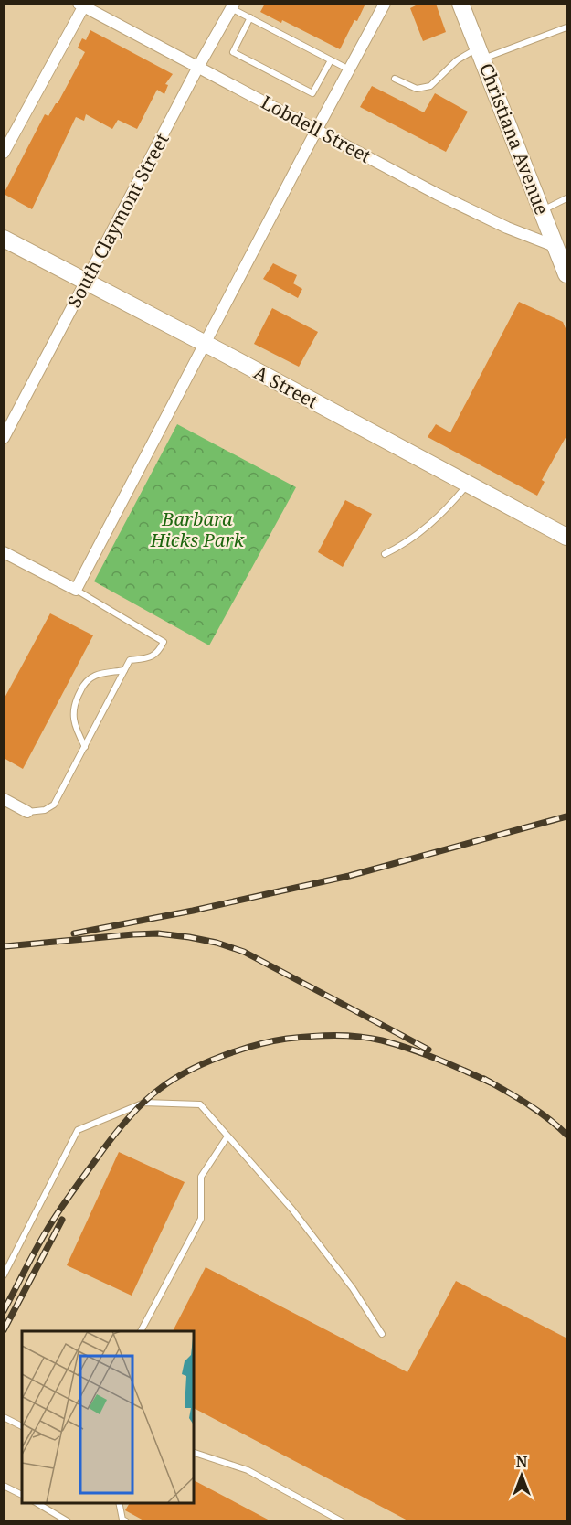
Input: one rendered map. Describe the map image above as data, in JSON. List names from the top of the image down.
{
  "streets": {
    "street": [
      "Lobdell Street",
      "Christiana Avenue",
      "South Claymont Street",
      "A Street"
    ]
  },
  "crossings": [
    ["Lobdell Street", "Christiana Avenue"],
    ["Lobdell Street", "South Claymont Street"],
    ["South Claymont Street", "A Street"]
  ],
  "parks": ["Barbara Hicks Park"],
  "north": "top"
}
